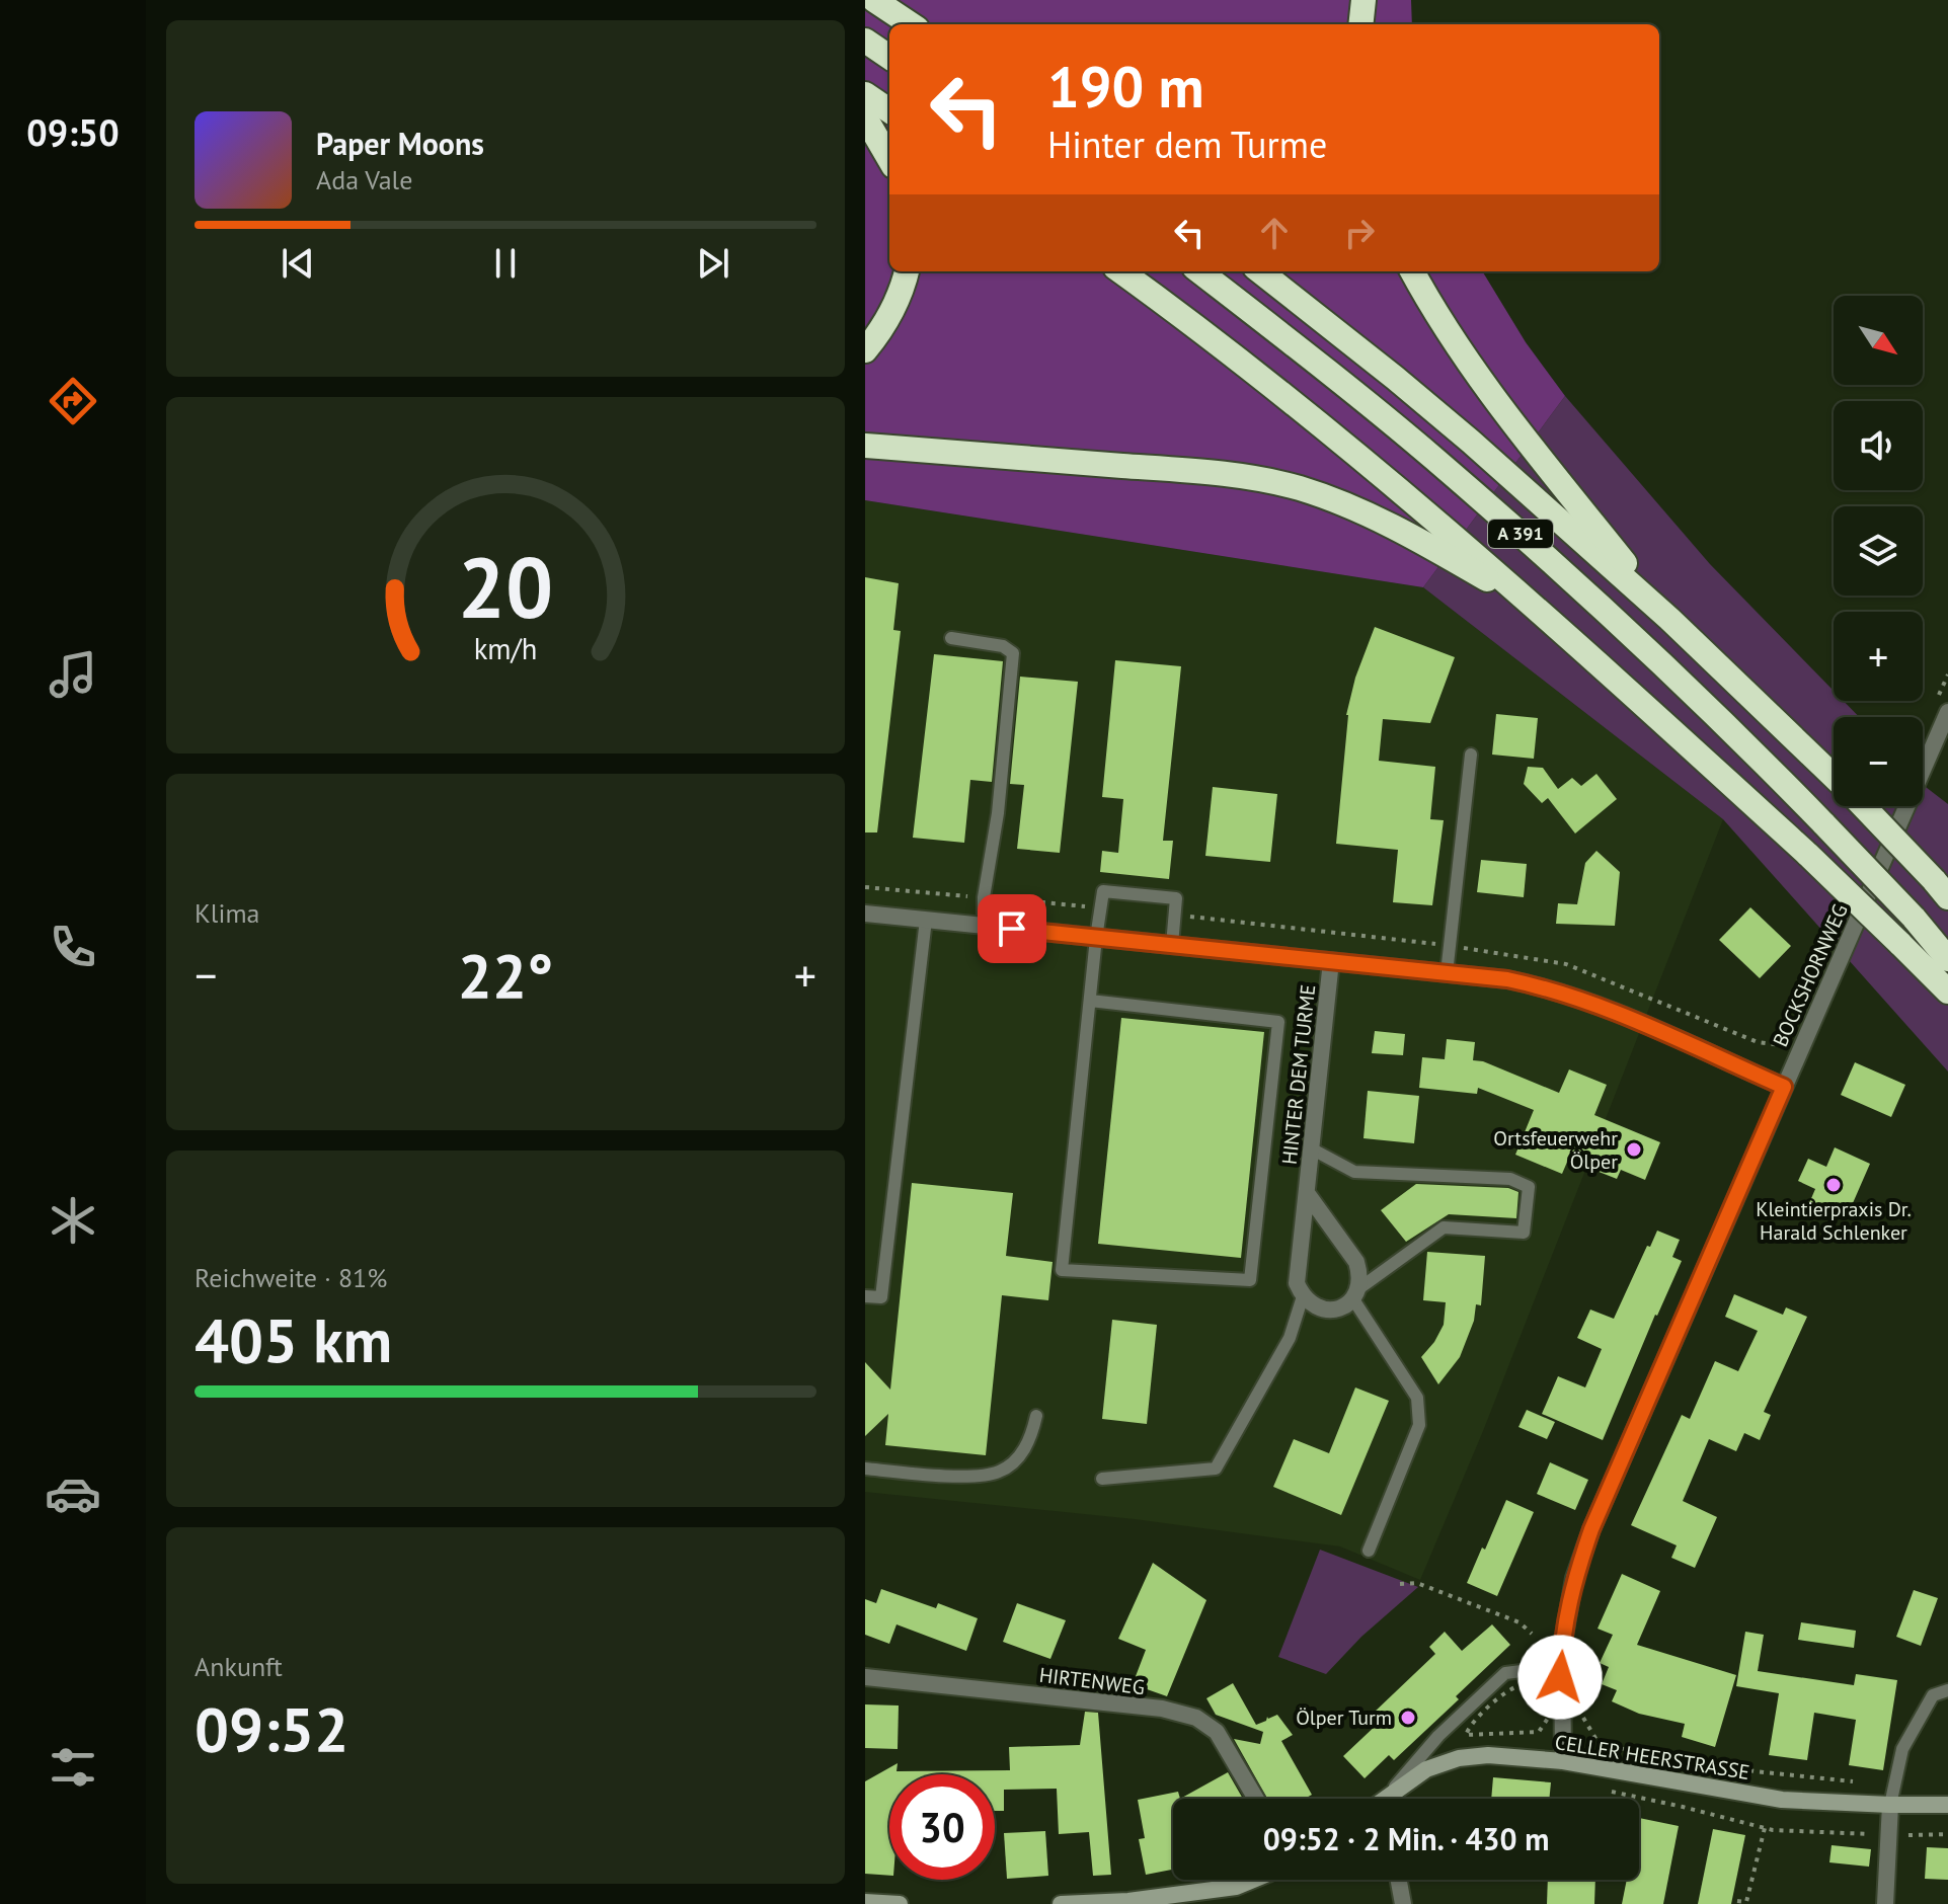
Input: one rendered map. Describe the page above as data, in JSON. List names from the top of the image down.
{
  "streets": {
    "highway": ["A 391"],
    "main road": ["CELLER HEERSTRASSE"],
    "street": ["BOCKSHORNWEG", "HINTER DEM TURME", "HIRTENWEG"]
  },
  "crossings": [
    ["BOCKSHORNWEG", "HINTER DEM TURME"],
    ["BOCKSHORNWEG", "CELLER HEERSTRASSE"]
  ],
  "places": ["Ortsfeuerwehr Ölper", "Kleintierpraxis Dr. Harald Schlenker", "Ölper Turm"],
  "north": "bottom right",
  "page": {
    "tabs": "09:50",
    "turn": ["190 m", "Hinter dem Turme"],
    "song": ["Paper Moons", "Ada Vale"],
    "map_buttons": ["+", "−"],
    "tile": [
      "Klima",
      ["Reichweite · 81%", "405 km"],
      ["Ankunft", "09:52"]
    ],
    "heat": ["−", "22°", "+"],
    "limit": "30",
    "trip": "09:52 · 2 Min. · 430 m",
    "gauge": ["20", "km/h"]
  }
}
